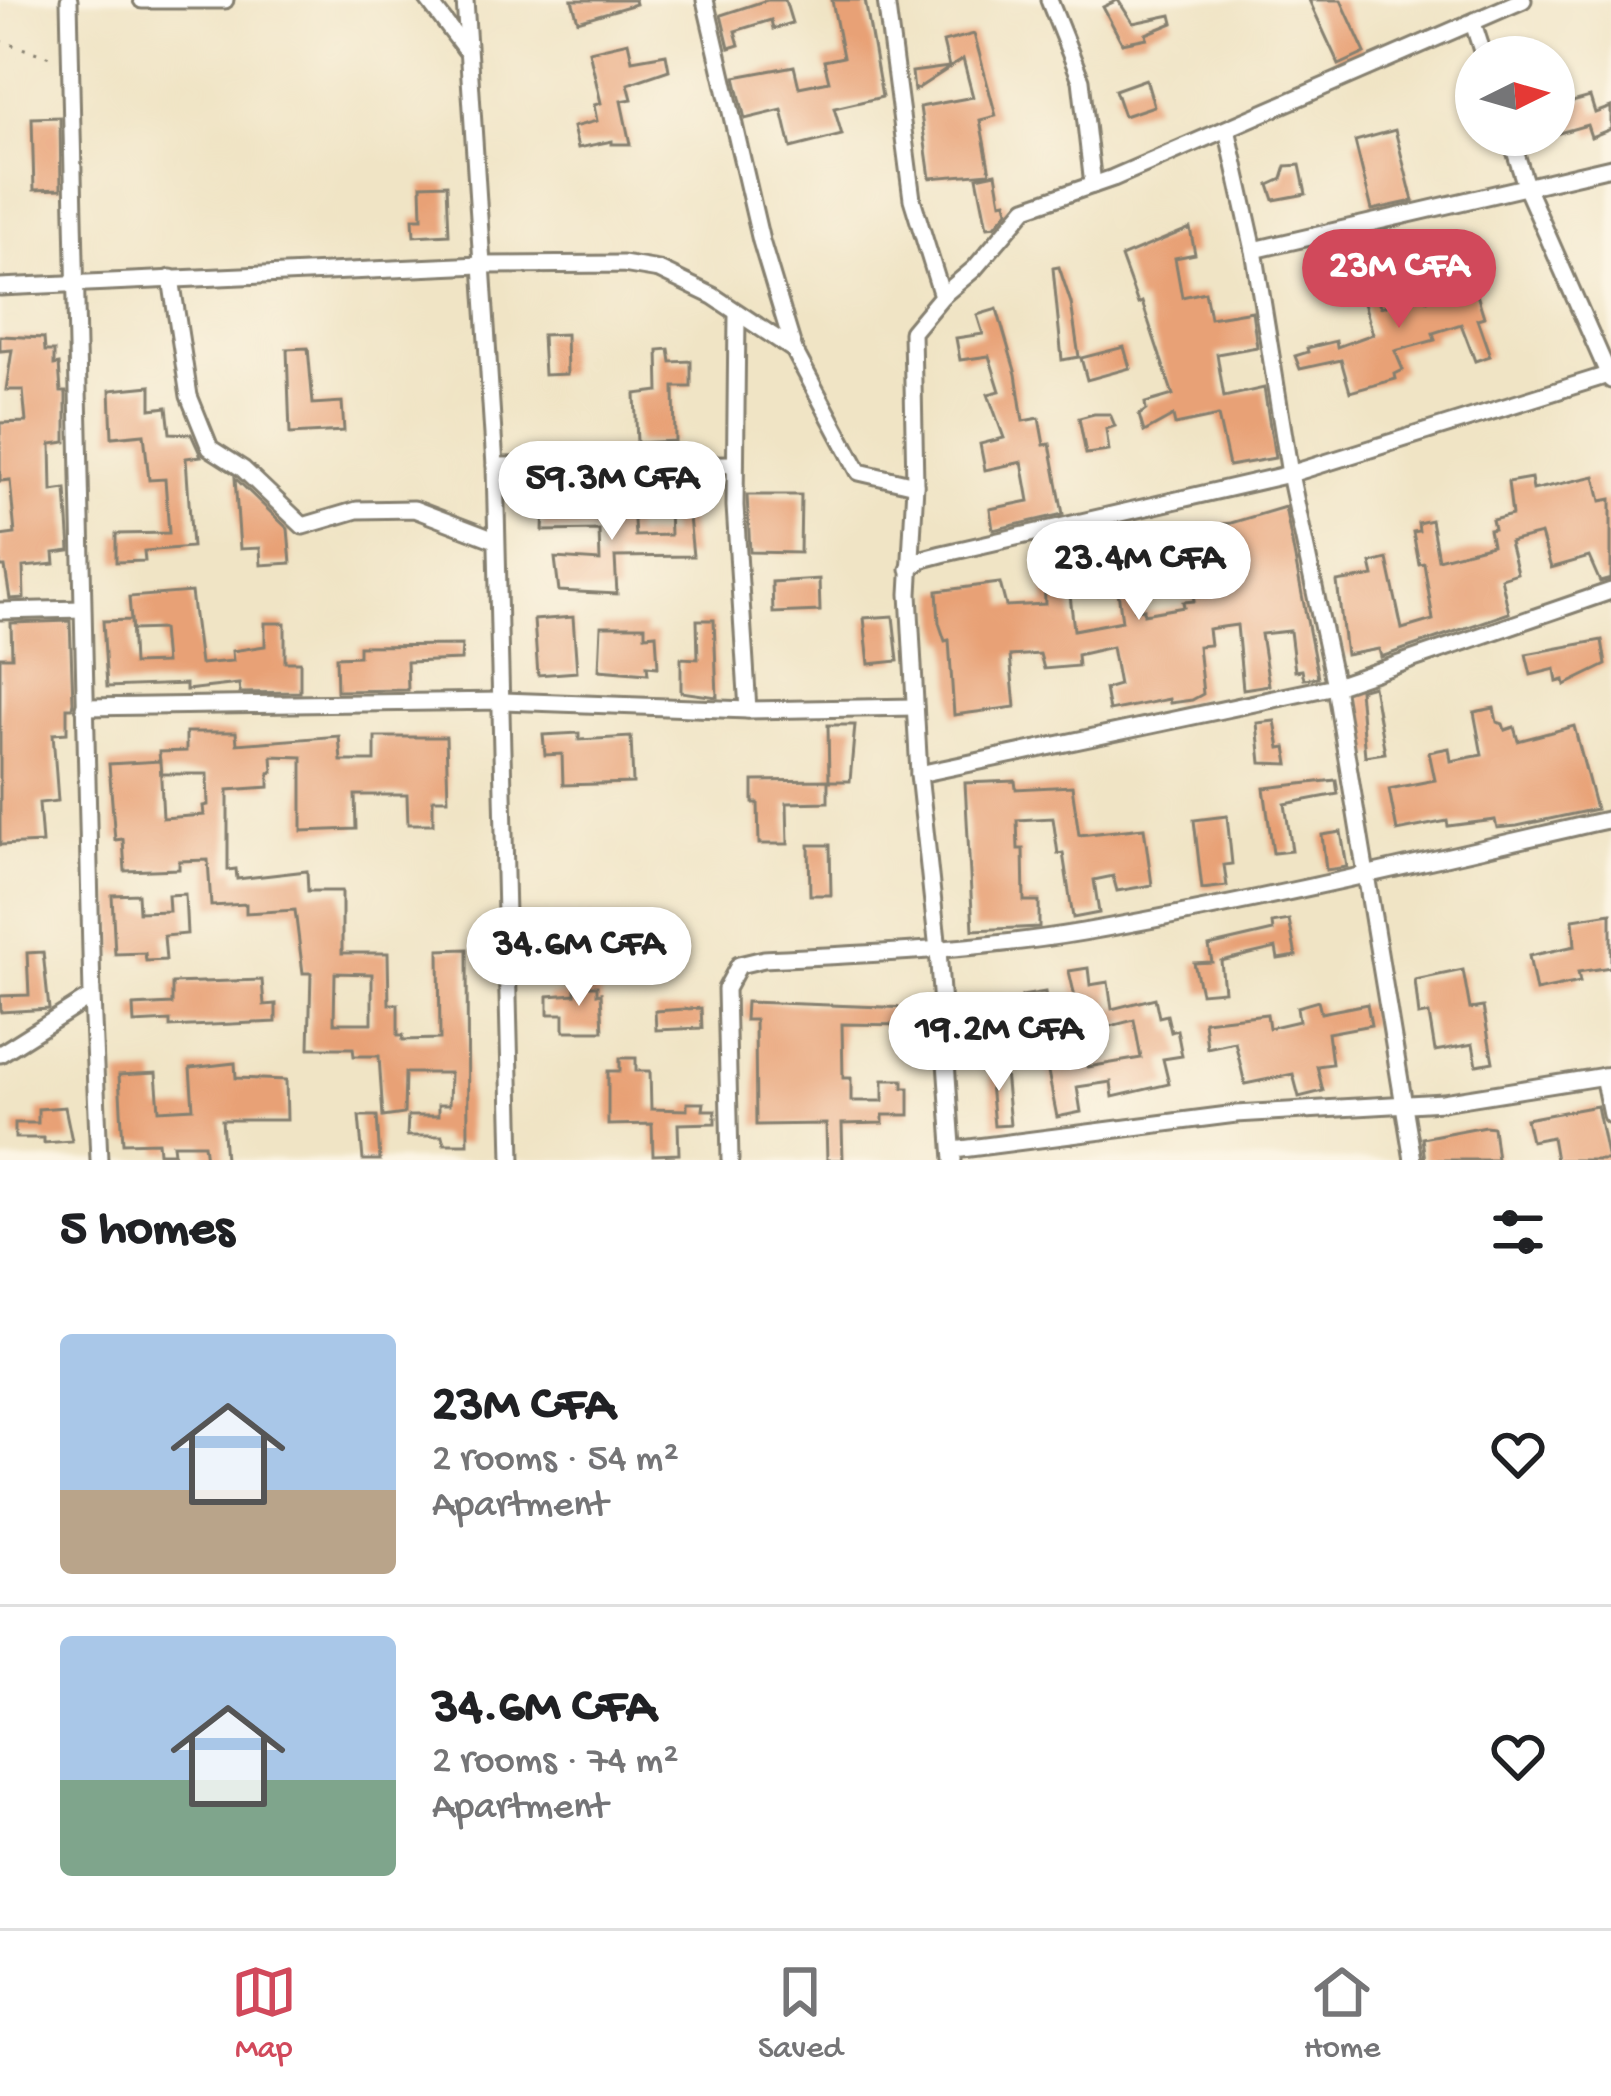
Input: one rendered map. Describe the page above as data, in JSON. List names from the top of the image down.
{
  "north": "right",
  "page": {
    "price": [
      "23M CFA",
      "59.3M CFA",
      "23.4M CFA",
      "34.6M CFA",
      "19.2M CFA"
    ],
    "heading": "5 homes",
    "list": [
      {
        "name": "23M CFA",
        "note": "2 rooms · 54 m² · Apartment"
      },
      {
        "name": "34.6M CFA",
        "note": "2 rooms · 74 m² · Apartment"
      }
    ],
    "tabs": ["Map", "Saved", "Home"]
  }
}
